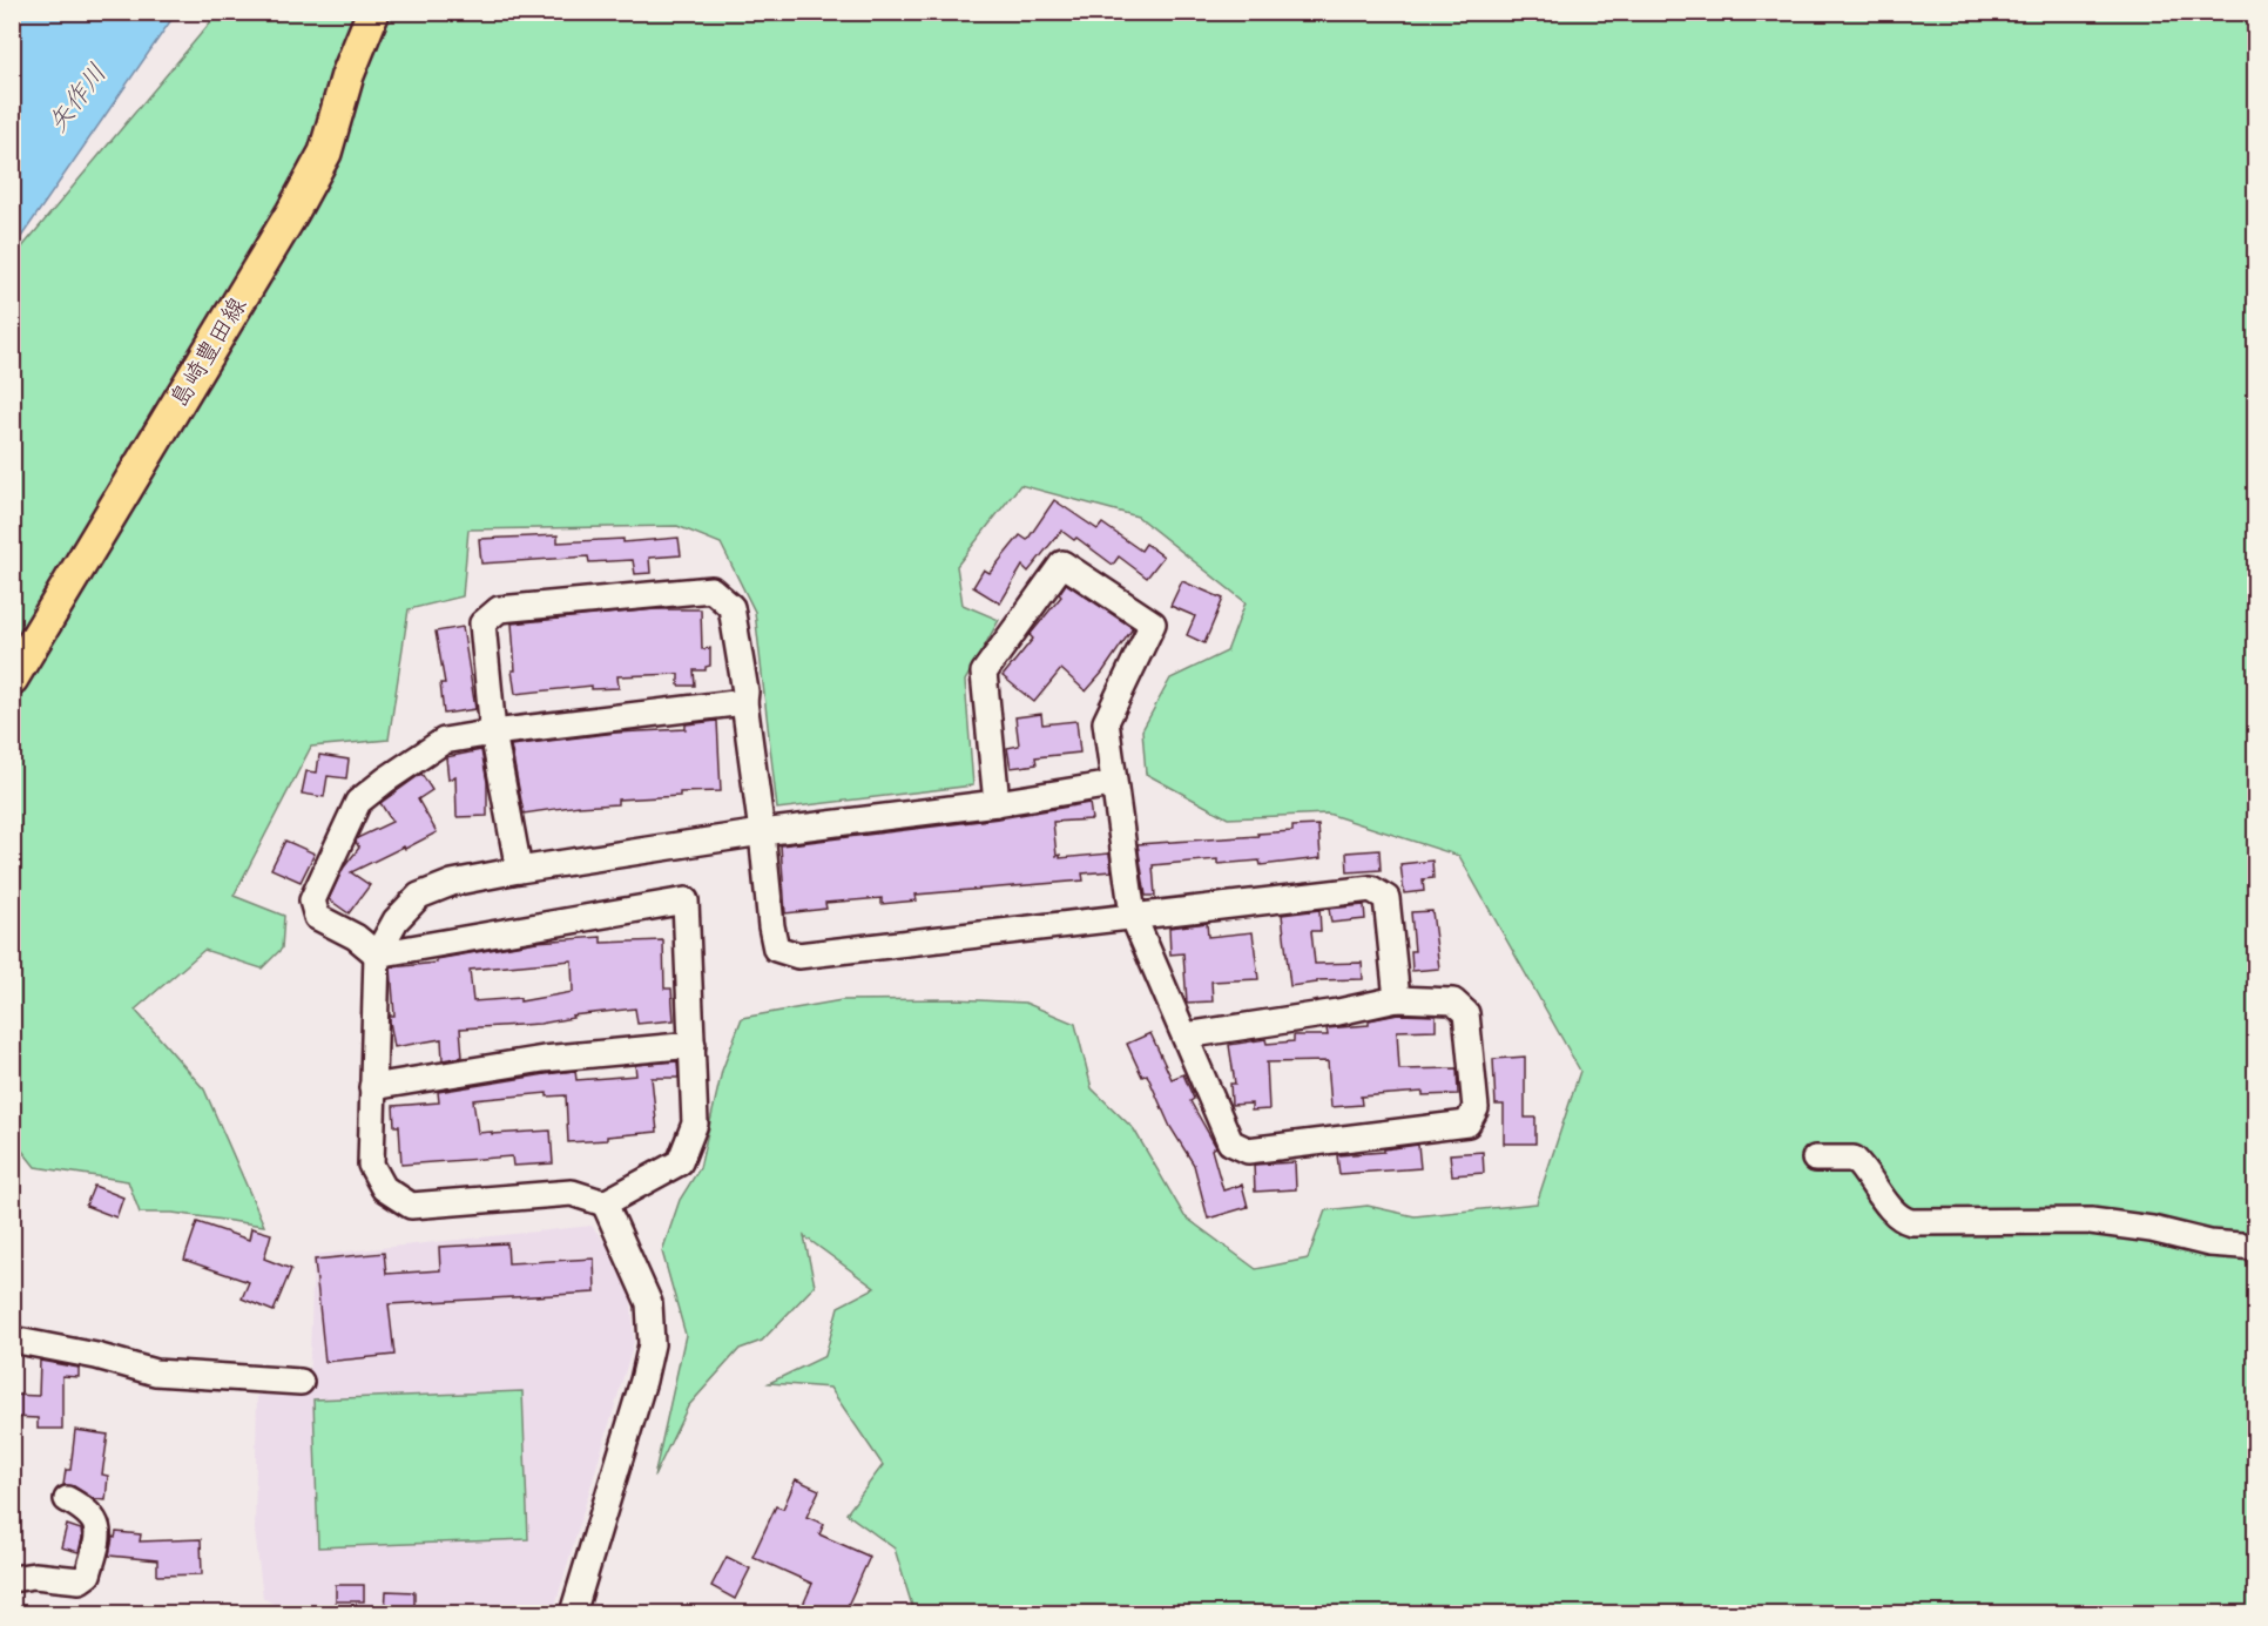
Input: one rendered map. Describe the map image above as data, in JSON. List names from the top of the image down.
{
  "streets": {
    "main road": ["島崎豊田線"]
  },
  "water": ["矢作川"]
}
